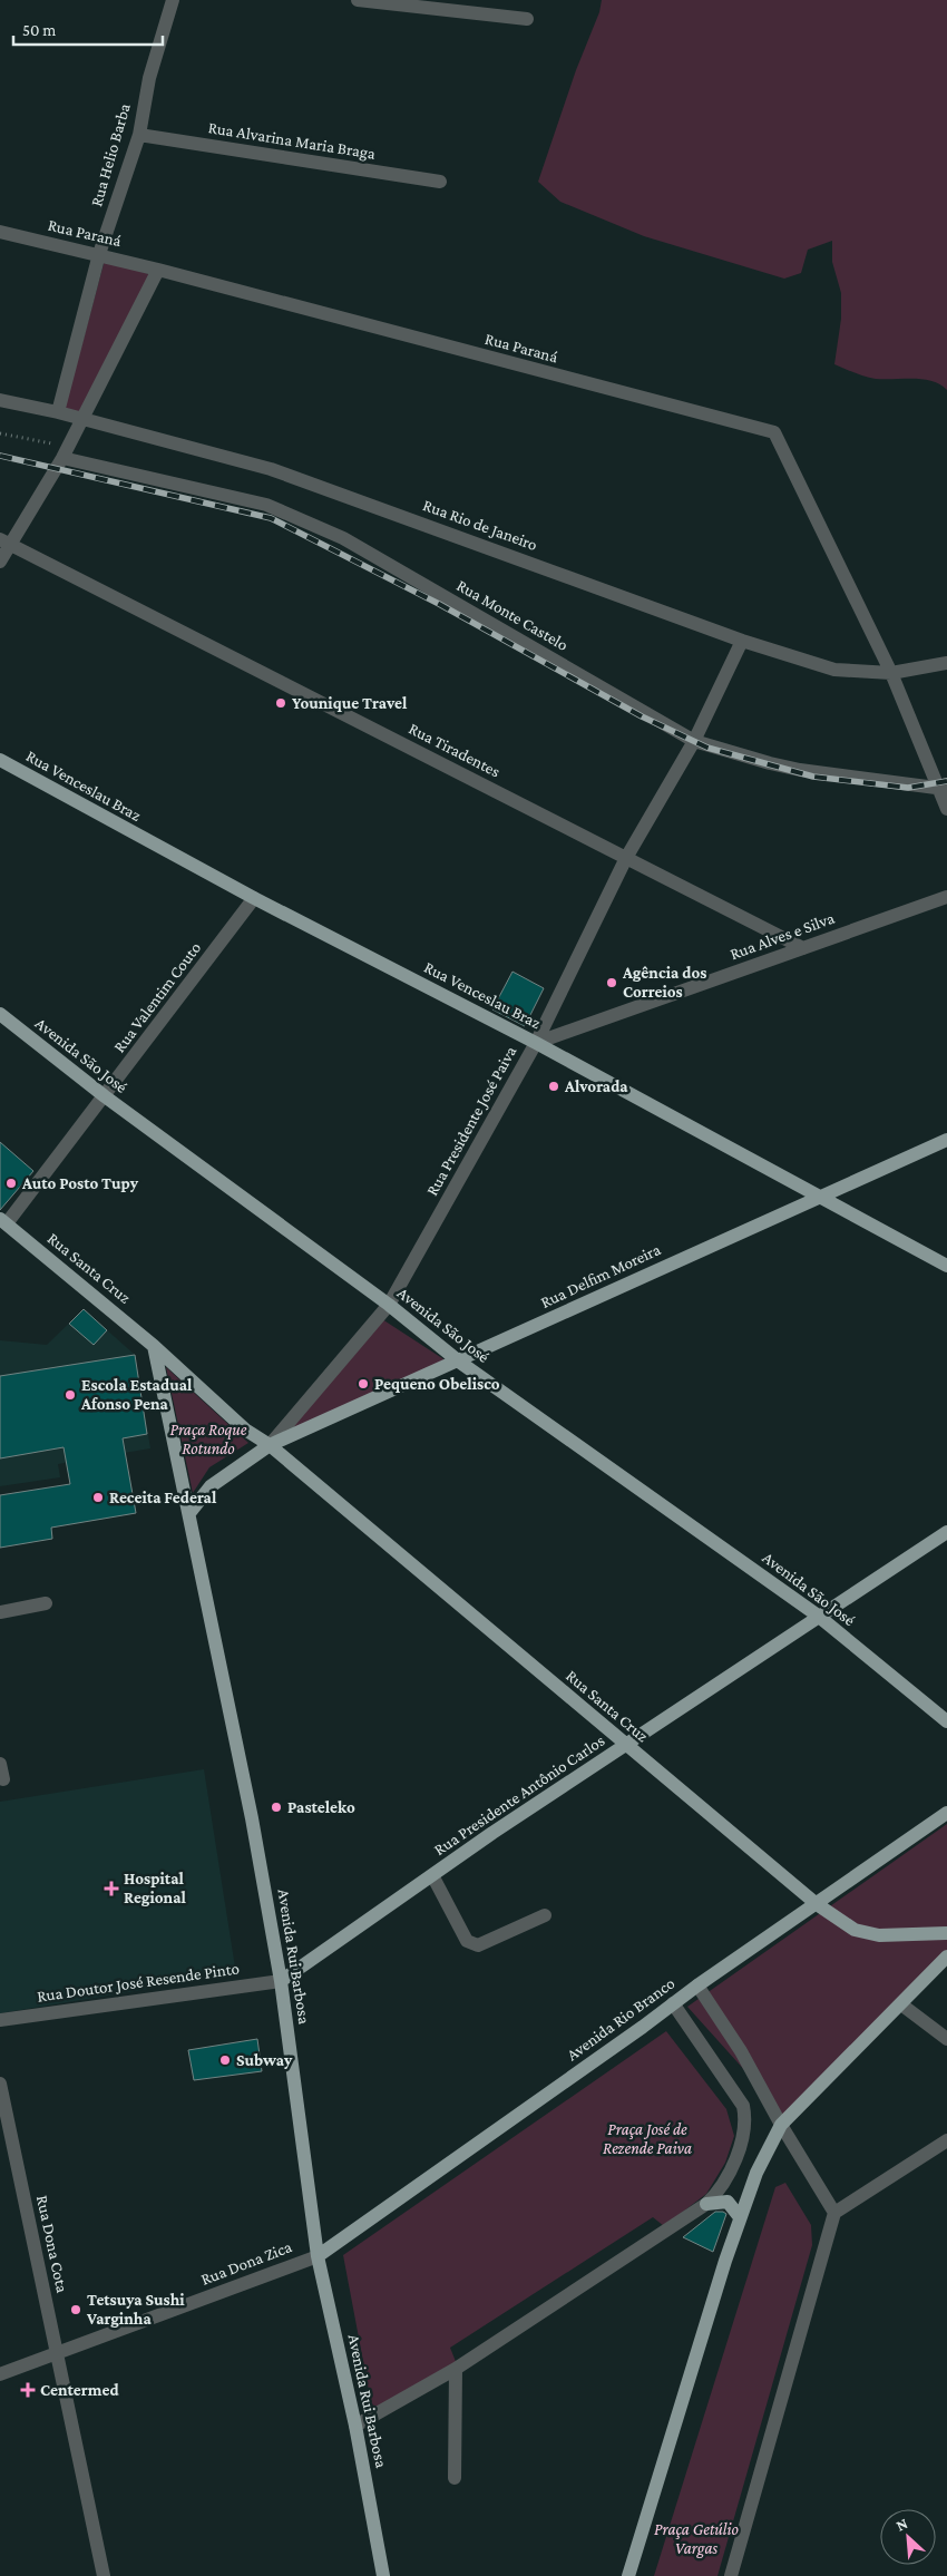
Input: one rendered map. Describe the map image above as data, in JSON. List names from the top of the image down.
{
  "streets": {
    "main road": [
      "Rua Venceslau Braz",
      "Avenida São José",
      "Rua Santa Cruz",
      "Rua Delfim Moreira",
      "Rua Presidente Antônio Carlos",
      "Avenida Rui Barbosa",
      "Avenida Rio Branco"
    ],
    "street": [
      "Rua Alvarina Maria Braga",
      "Rua Helio Barba",
      "Rua Paraná",
      "Rua Rio de Janeiro",
      "Rua Monte Castelo",
      "Rua Tiradentes",
      "Rua Alves e Silva",
      "Rua Valentim Couto",
      "Rua Presidente José Paiva",
      "Rua Doutor José Resende Pinto",
      "Rua Dona Cota",
      "Rua Dona Zica"
    ]
  },
  "crossings": [
    ["Rua Alvarina Maria Braga", "Rua Helio Barba"],
    ["Rua Helio Barba", "Rua Paraná"],
    ["Rua Helio Barba", "Rua Rio de Janeiro"],
    ["Rua Paraná", "Rua Rio de Janeiro"],
    ["Rua Paraná", "Rua Monte Castelo"],
    ["Rua Rio de Janeiro", "Rua Presidente José Paiva"],
    ["Rua Monte Castelo", "Rua Presidente José Paiva"],
    ["Rua Tiradentes", "Rua Alves e Silva"],
    ["Rua Tiradentes", "Rua Presidente José Paiva"],
    ["Rua Venceslau Braz", "Rua Alves e Silva"],
    ["Rua Venceslau Braz", "Rua Valentim Couto"],
    ["Rua Venceslau Braz", "Rua Presidente José Paiva"],
    ["Rua Venceslau Braz", "Rua Delfim Moreira"],
    ["Rua Alves e Silva", "Rua Presidente José Paiva"],
    ["Rua Valentim Couto", "Avenida São José"],
    ["Rua Valentim Couto", "Rua Santa Cruz"],
    ["Avenida São José", "Rua Presidente José Paiva"],
    ["Avenida São José", "Rua Delfim Moreira"],
    ["Avenida São José", "Rua Presidente Antônio Carlos"],
    ["Rua Presidente José Paiva", "Rua Santa Cruz"],
    ["Rua Presidente José Paiva", "Rua Delfim Moreira"],
    ["Rua Santa Cruz", "Rua Delfim Moreira"],
    ["Rua Santa Cruz", "Rua Presidente Antônio Carlos"],
    ["Rua Santa Cruz", "Avenida Rui Barbosa"],
    ["Rua Santa Cruz", "Avenida Rio Branco"],
    ["Rua Presidente Antônio Carlos", "Avenida Rui Barbosa"],
    ["Rua Presidente Antônio Carlos", "Rua Doutor José Resende Pinto"],
    ["Avenida Rui Barbosa", "Rua Doutor José Resende Pinto"],
    ["Avenida Rui Barbosa", "Avenida Rio Branco"],
    ["Avenida Rui Barbosa", "Rua Dona Zica"],
    ["Avenida Rio Branco", "Rua Dona Zica"],
    ["Rua Dona Cota", "Rua Dona Zica"]
  ],
  "parks": ["Praça Roque Rotundo", "Praça José de Rezende Paiva", "Praça Getúlio Vargas"],
  "places": {
    "other": [
      "Younique Travel",
      "Agência dos Correios",
      "Alvorada",
      "Auto Posto Tupy",
      "Pequeno Obelisco",
      "Escola Estadual Afonso Pena",
      "Receita Federal",
      "Pasteleko",
      "Subway",
      "Tetsuya Sushi Varginha"
    ],
    "health": ["Hospital Regional", "Centermed"]
  },
  "scale_bar": "50 m",
  "north": "top left"
}
